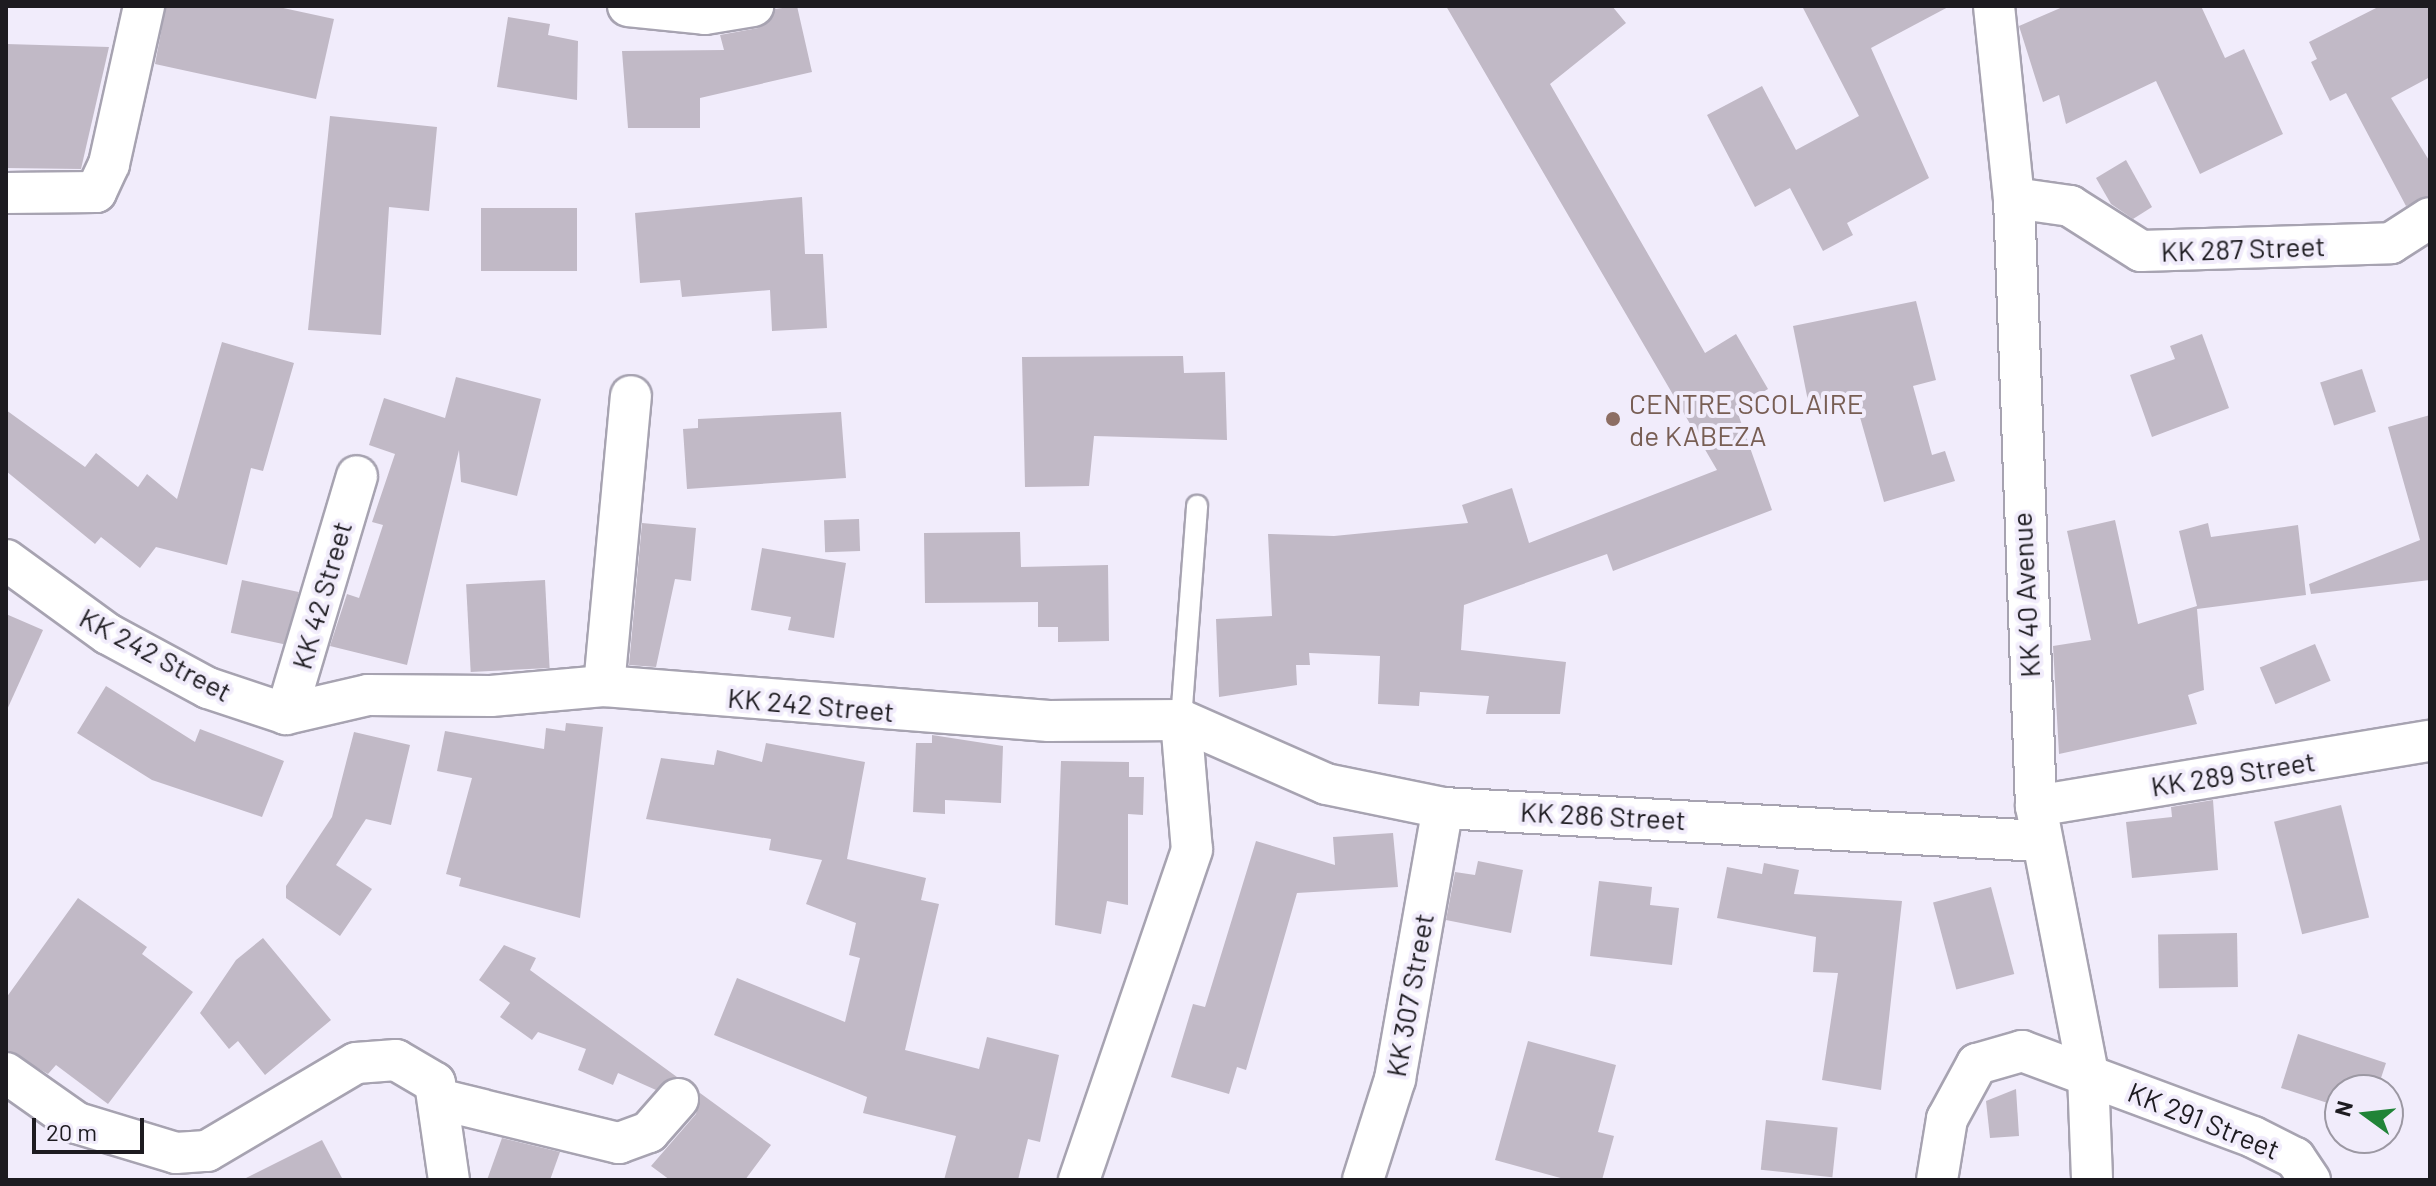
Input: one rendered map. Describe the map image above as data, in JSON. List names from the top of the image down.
{
  "streets": {
    "street": [
      "KK 287 Street",
      "KK 42 Street",
      "KK 40 Avenue",
      "KK 242 Street",
      "KK 289 Street",
      "KK 286 Street",
      "KK 307 Street",
      "KK 291 Street"
    ]
  },
  "crossings": [
    ["KK 287 Street", "KK 40 Avenue"],
    ["KK 42 Street", "KK 242 Street"],
    ["KK 40 Avenue", "KK 289 Street"],
    ["KK 40 Avenue", "KK 286 Street"],
    ["KK 40 Avenue", "KK 291 Street"],
    ["KK 242 Street", "KK 286 Street"],
    ["KK 289 Street", "KK 286 Street"],
    ["KK 286 Street", "KK 307 Street"]
  ],
  "places": ["CENTRE SCOLAIRE de KABEZA"],
  "scale_bar": "20 m",
  "north": "left"
}
